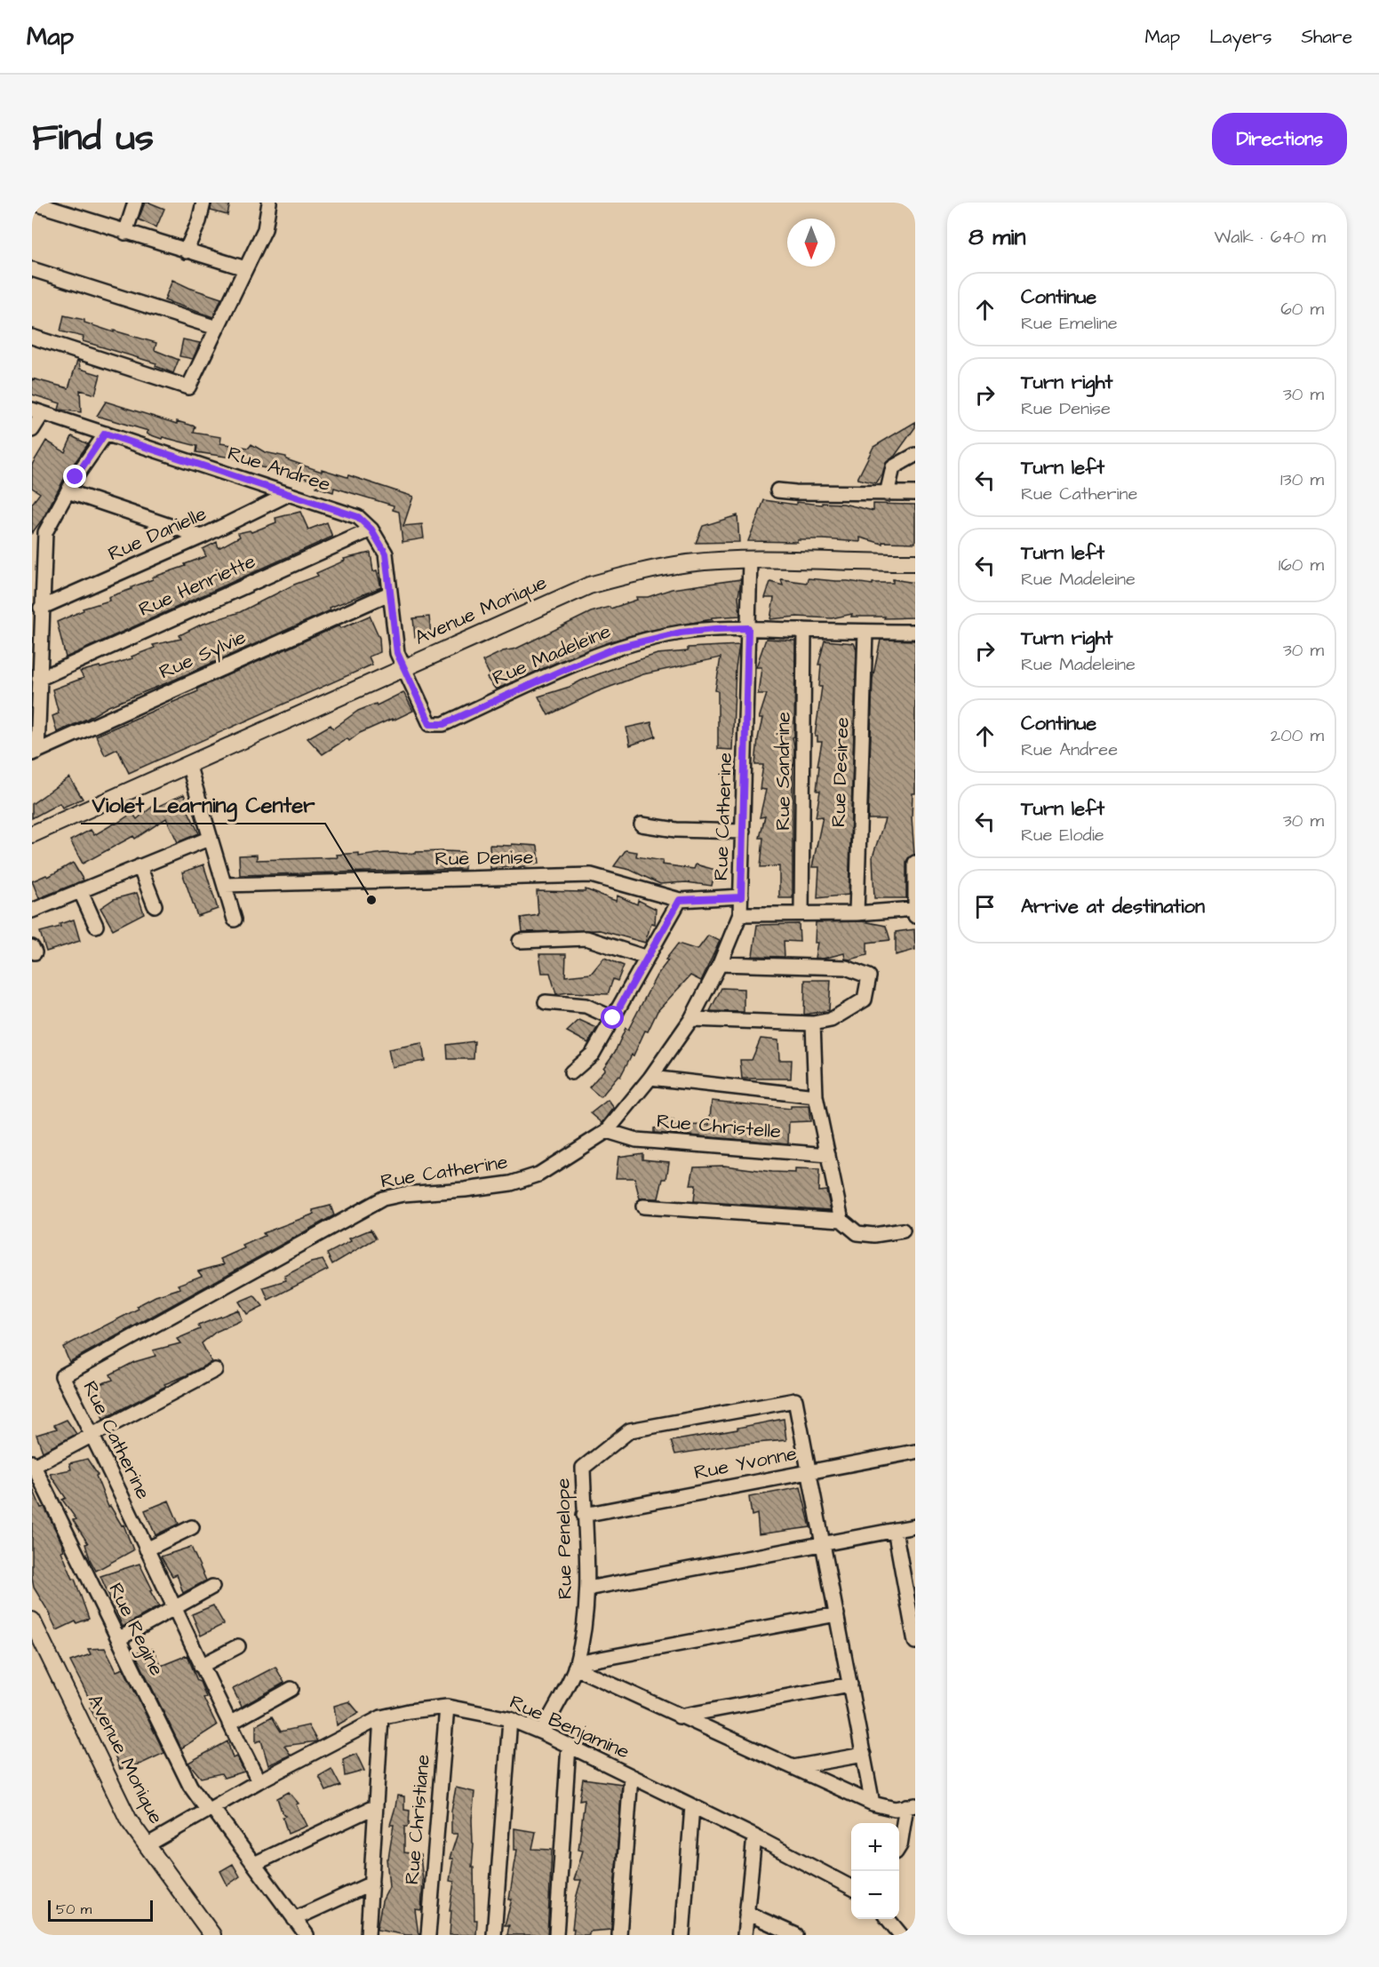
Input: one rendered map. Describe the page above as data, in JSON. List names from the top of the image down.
{
  "streets": {
    "street": [
      "Rue Andree",
      "Rue Danielle",
      "Rue Henriette",
      "Avenue Monique",
      "Rue Sylvie",
      "Rue Madeleine",
      "Rue Sandrine",
      "Rue Desiree",
      "Rue Catherine",
      "Rue Denise",
      "Rue Christelle",
      "Rue Yvonne",
      "Rue Penelope",
      "Rue Regine",
      "Rue Benjamine",
      "Rue Christiane"
    ]
  },
  "crossings": [
    ["Rue Andree", "Rue Danielle"],
    ["Rue Andree", "Rue Henriette"],
    ["Rue Andree", "Avenue Monique"],
    ["Rue Andree", "Rue Sylvie"],
    ["Rue Andree", "Rue Madeleine"],
    ["Avenue Monique", "Rue Madeleine"],
    ["Avenue Monique", "Rue Catherine"],
    ["Avenue Monique", "Rue Benjamine"],
    ["Rue Madeleine", "Rue Sandrine"],
    ["Rue Madeleine", "Rue Desiree"],
    ["Rue Madeleine", "Rue Catherine"],
    ["Rue Catherine", "Rue Denise"],
    ["Rue Catherine", "Rue Christelle"],
    ["Rue Catherine", "Rue Benjamine"],
    ["Rue Yvonne", "Rue Penelope"],
    ["Rue Penelope", "Rue Benjamine"],
    ["Rue Regine", "Rue Benjamine"],
    ["Rue Benjamine", "Rue Christiane"]
  ],
  "places": ["Violet Learning Center"],
  "scale_bar": "50 m",
  "north": "bottom",
  "page": {
    "header": "Map",
    "nav": ["Map", "Layers", "Share"],
    "title": "Find us",
    "buttons": "Directions",
    "heading": ["8 min", "Walk · 640 m"],
    "list": [
      ["Continue", "Rue Emeline", "60 m"],
      ["Turn right", "Rue Denise", "30 m"],
      ["Turn left", "Rue Catherine", "130 m"],
      ["Turn left", "Rue Madeleine", "160 m"],
      ["Turn right", "Rue Madeleine", "30 m"],
      ["Continue", "Rue Andree", "200 m"],
      ["Turn left", "Rue Elodie", "30 m"],
      "Arrive at destination"
    ],
    "map_buttons": ["+", "−"],
    "scale": "50 m"
  }
}
